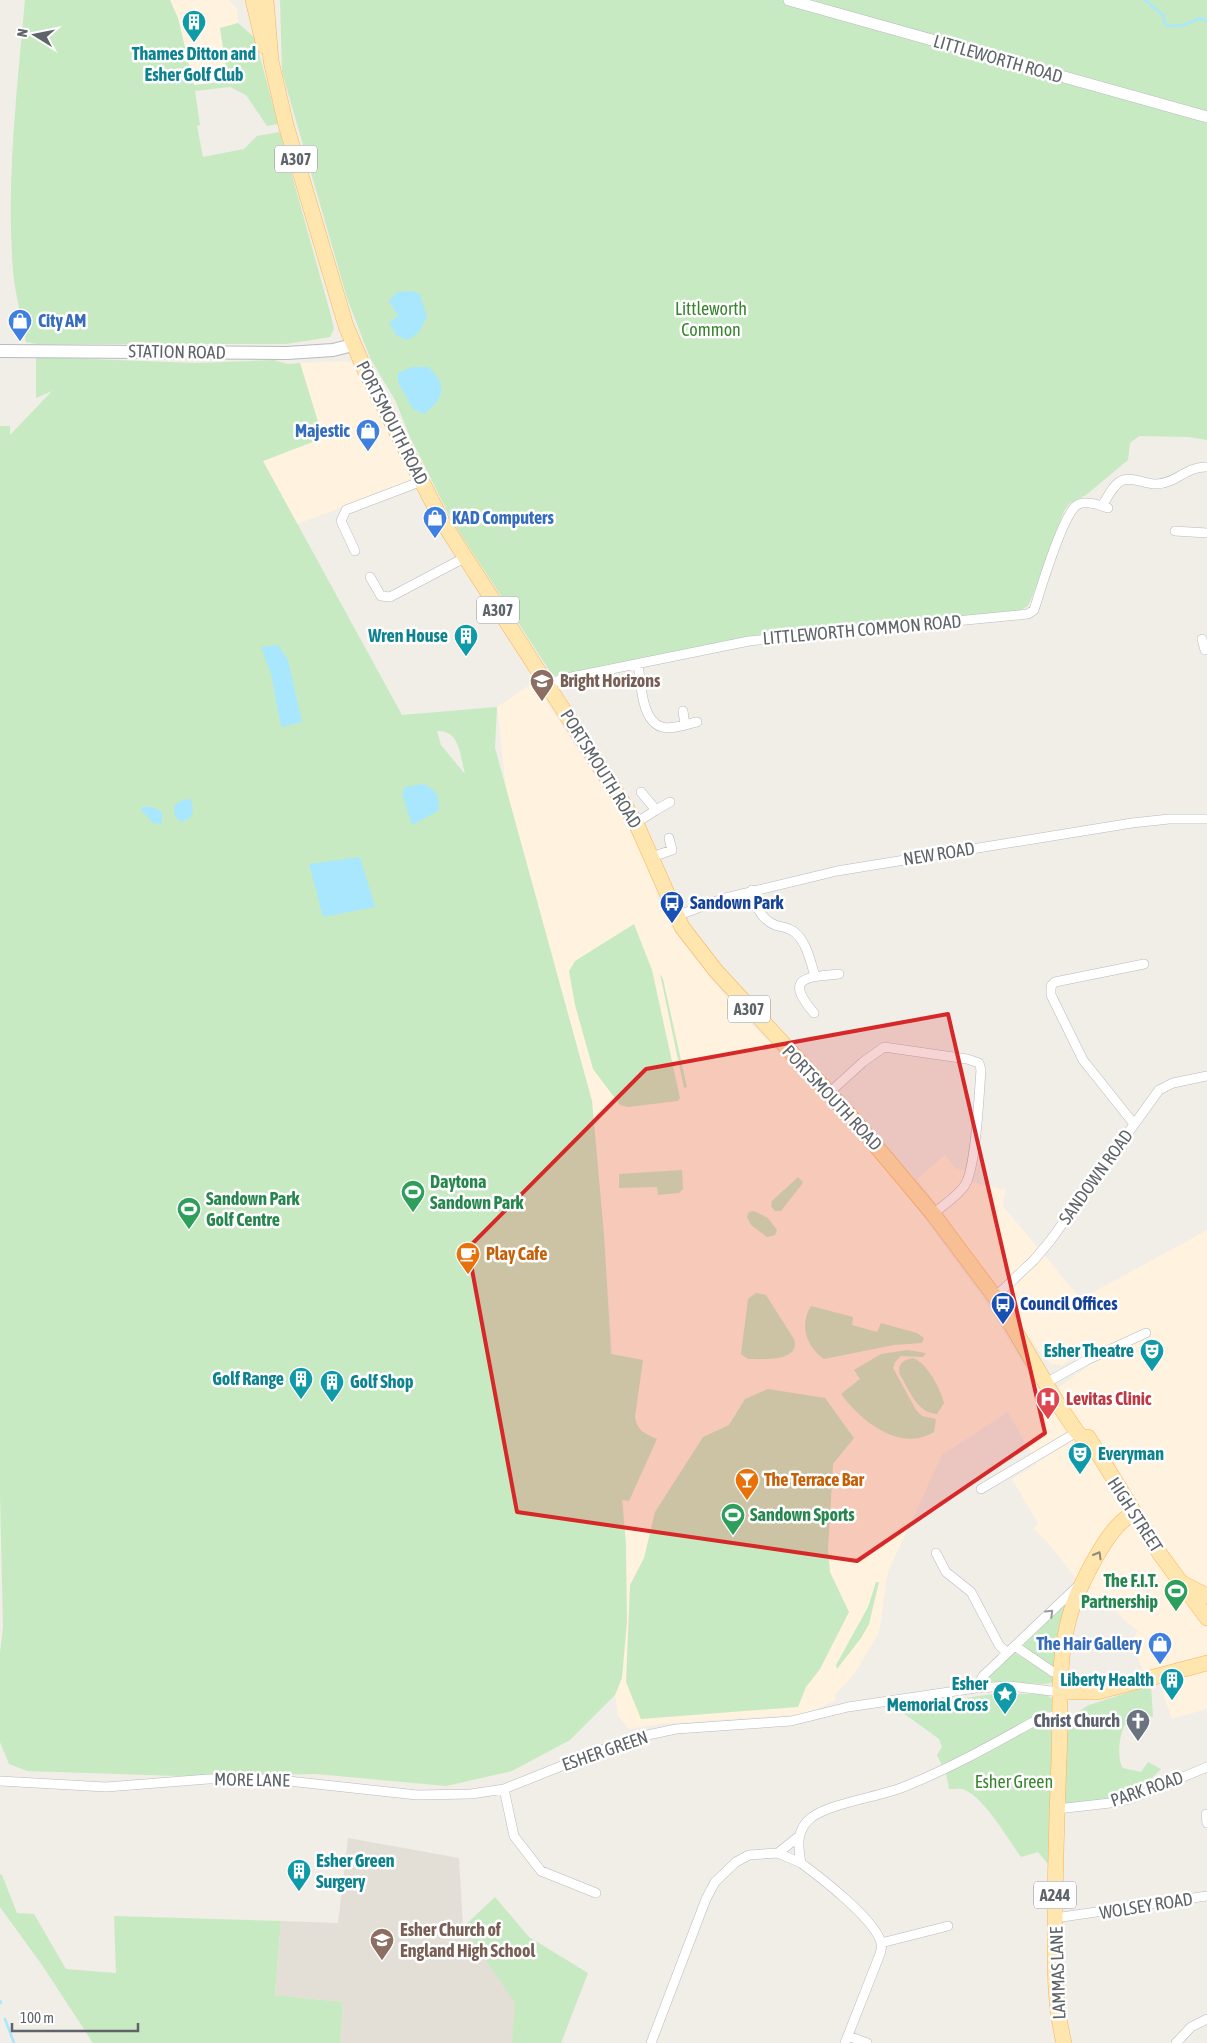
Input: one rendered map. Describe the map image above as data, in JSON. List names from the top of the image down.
{
  "streets": {
    "main road": [
      "A307",
      "STATION ROAD",
      "PORTSMOUTH ROAD",
      "HIGH STREET",
      "A244",
      "LAMMAS LANE"
    ],
    "street": [
      "LITTLEWORTH ROAD",
      "LITTLEWORTH COMMON ROAD",
      "NEW ROAD",
      "SANDOWN ROAD",
      "ESHER GREEN",
      "MORE LANE",
      "PARK ROAD",
      "WOLSEY ROAD"
    ]
  },
  "crossings": [
    ["STATION ROAD", "PORTSMOUTH ROAD"],
    ["PORTSMOUTH ROAD", "LITTLEWORTH COMMON ROAD"],
    ["PORTSMOUTH ROAD", "NEW ROAD"],
    ["PORTSMOUTH ROAD", "SANDOWN ROAD"],
    ["PORTSMOUTH ROAD", "HIGH STREET"],
    ["ESHER GREEN", "MORE LANE"],
    ["ESHER GREEN", "LAMMAS LANE"],
    ["PARK ROAD", "LAMMAS LANE"],
    ["WOLSEY ROAD", "LAMMAS LANE"]
  ],
  "parks": ["Littleworth Common", "Esher Green"],
  "places": {
    "building": [
      "Thames Ditton and Esher Golf Club",
      "Wren House",
      "Golf Range",
      "Golf Shop",
      "Liberty Health",
      "Esher Green Surgery"
    ],
    "shop": [
      "City AM",
      "Majestic",
      "KAD Computers",
      "The Hair Gallery"
    ],
    "school or university": ["Bright Horizons", "Esher Church of England High School"],
    "bus stop": ["Sandown Park", "Council Offices"],
    "sports": [
      "Daytona Sandown Park",
      "Sandown Park Golf Centre",
      "Sandown Sports",
      "The F.I.T. Partnership"
    ],
    "cafe": ["Play Cafe"],
    "theatre": ["Esher Theatre", "Everyman"],
    "hospital": ["Levitas Clinic"],
    "bar": ["The Terrace Bar"],
    "place": ["Esher Memorial Cross"],
    "church": ["Christ Church"]
  },
  "scale_bar": "100 m",
  "north": "left"
}
